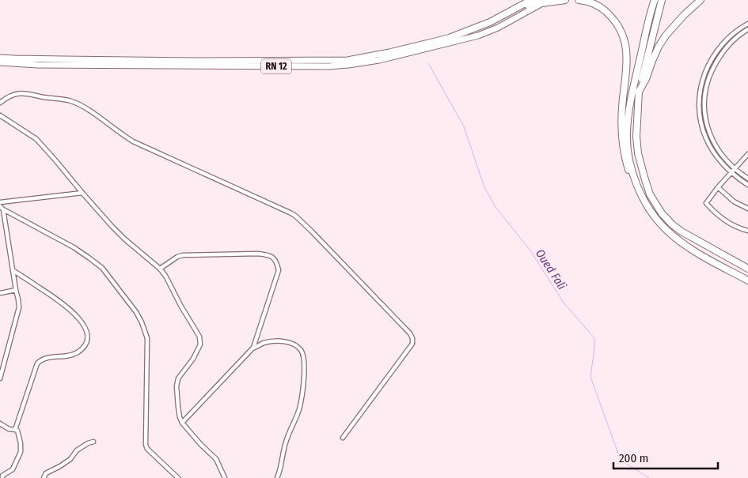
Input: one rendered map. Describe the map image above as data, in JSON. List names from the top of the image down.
{
  "streets": {
    "highway": ["RN 12"]
  },
  "water": ["Oued Fali"],
  "scale_bar": "200 m"
}
